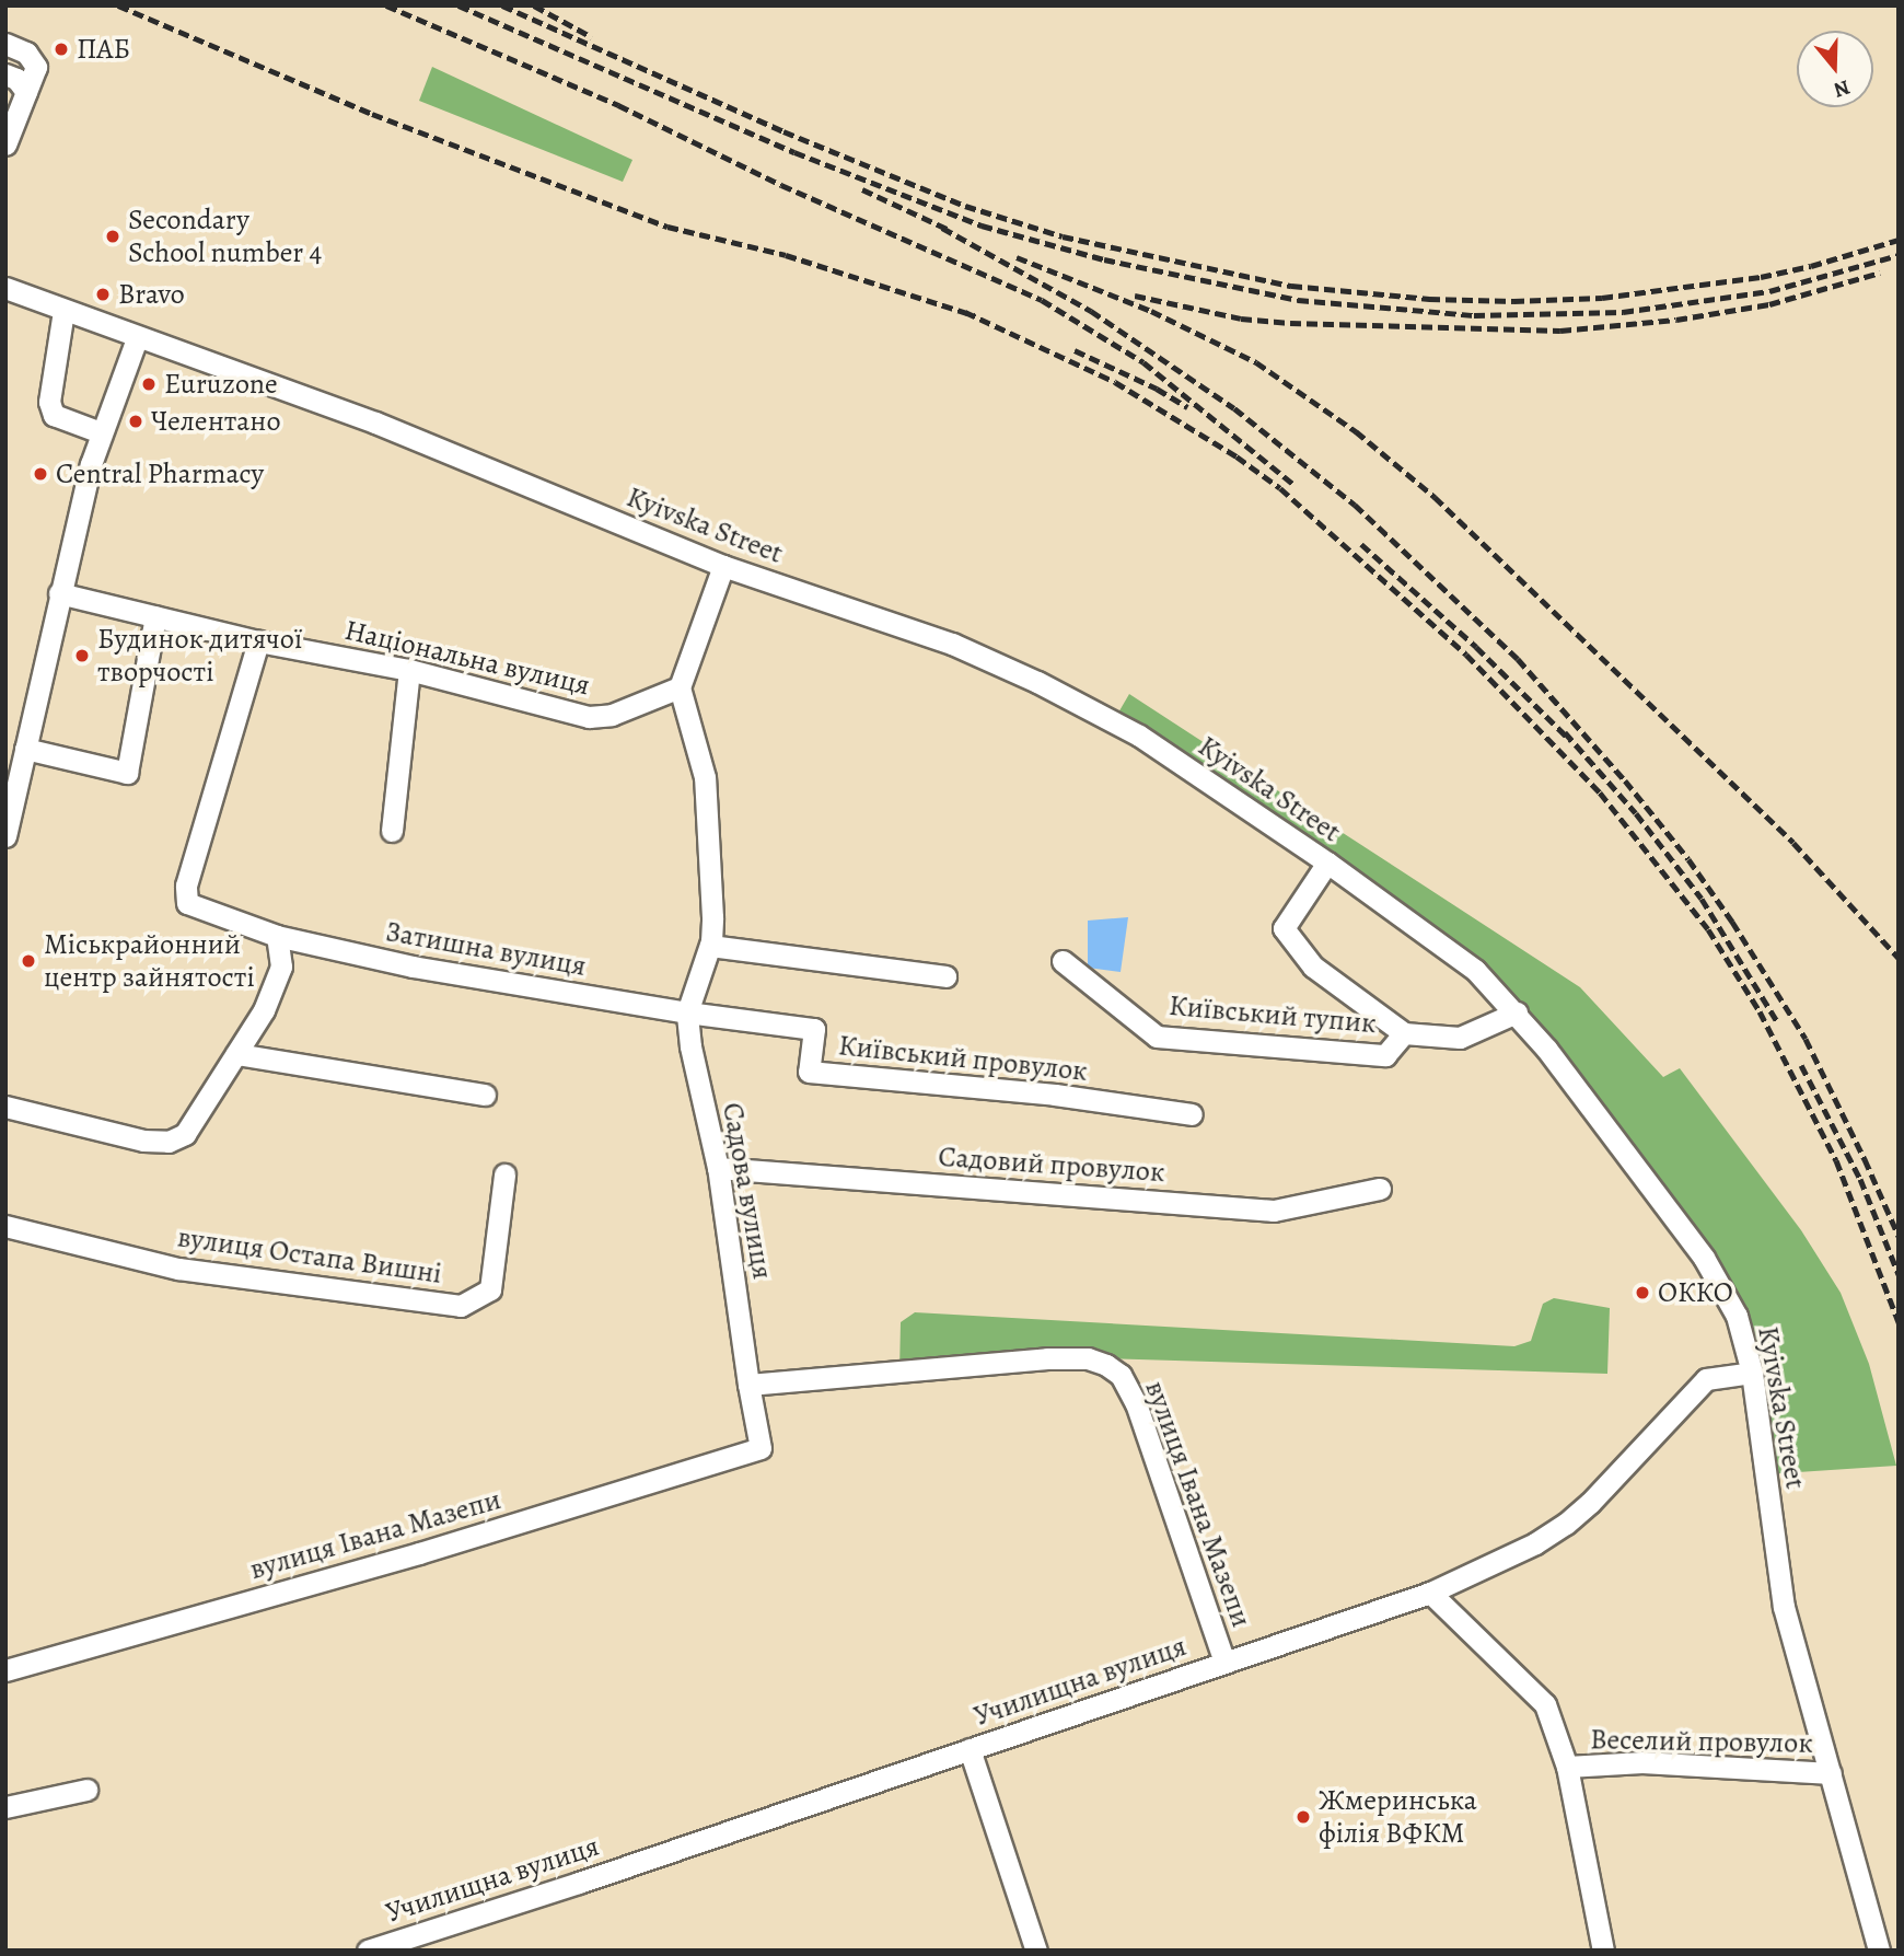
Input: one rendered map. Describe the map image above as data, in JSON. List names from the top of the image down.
{
  "streets": {
    "street": [
      "Kyivska Street",
      "Національна вулиця",
      "Затишна вулиця",
      "Київський тупик",
      "Київський провулок",
      "Садовий провулок",
      "Садова вулиця",
      "вулиця Остапа Вишні",
      "вулиця Івана Мазепи",
      "Училищна вулиця",
      "Веселий провулок"
    ]
  },
  "crossings": [
    ["Kyivska Street", "Училищна вулиця"],
    ["Kyivska Street", "Веселий провулок"],
    ["Національна вулиця", "Затишна вулиця"],
    ["Національна вулиця", "Садова вулиця"],
    ["Затишна вулиця", "Київський провулок"],
    ["Затишна вулиця", "Садова вулиця"],
    ["Київський провулок", "Садова вулиця"],
    ["Садовий провулок", "Садова вулиця"],
    ["Садова вулиця", "вулиця Івана Мазепи"],
    ["вулиця Івана Мазепи", "Училищна вулиця"],
    ["Училищна вулиця", "Веселий провулок"]
  ],
  "places": [
    "ПАБ",
    "Secondary School number 4",
    "Bravo",
    "Euruzone",
    "Челентано",
    "Central Pharmacy",
    "Будинок дитячої творчості",
    "Міськрайонний центр зайнятості",
    "ОККО",
    "Жмеринська філія ВФКМ"
  ],
  "north": "bottom"
}
